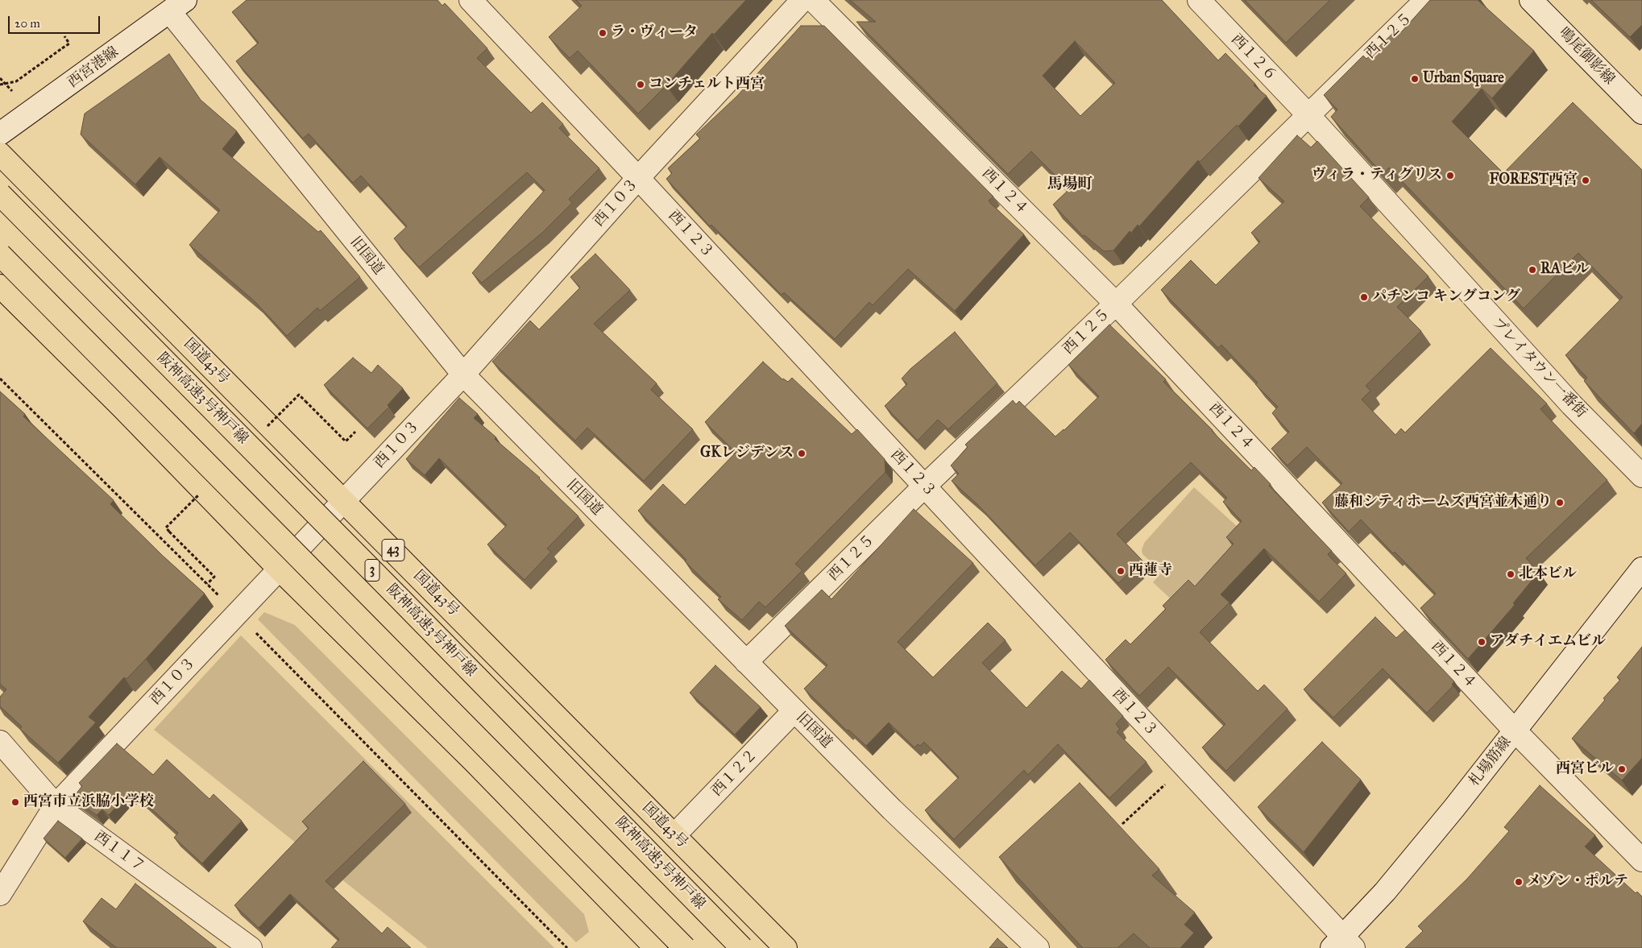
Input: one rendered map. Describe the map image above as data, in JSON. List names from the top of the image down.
{
  "streets": {
    "highway": [
      "国道43号",
      "阪神高速3号神戸線",
      "43",
      "3"
    ],
    "street": [
      "西１２５",
      "鳴尾御影線",
      "西１２６",
      "西宮港線",
      "西１２４",
      "西１０３",
      "西１２３",
      "旧国道",
      "プレイタウン一番街",
      "札場筋線",
      "西１２２",
      "西１１７"
    ]
  },
  "crossings": [
    ["西１２５", "西１２６"],
    ["西１２５", "西１２４"],
    ["西１２５", "西１２３"],
    ["西１２５", "旧国道"],
    ["西１２５", "プレイタウン一番街"],
    ["西１２６", "プレイタウン一番街"],
    ["西宮港線", "旧国道"],
    ["西１２４", "札場筋線"],
    ["西１０３", "西１２３"],
    ["西１０３", "旧国道"],
    ["西１０３", "国道43号"],
    ["西１０３", "西１１７"],
    ["西１２３", "札場筋線"],
    ["旧国道", "西１２２"],
    ["国道43号", "西１２２"]
  ],
  "districts": ["馬場町"],
  "places": [
    "ラ・ヴィータ",
    "Urban Square",
    "コンチェルト西宮",
    "ヴィラ・ティグリス",
    "FOREST西宮",
    "RAビル",
    "パチンコ キングコング",
    "GKレジデンス",
    "藤和シティホームズ西宮並木通り",
    "西蓮寺",
    "北本ビル",
    "アダチイエムビル",
    "西宮ビル",
    "西宮市立浜脇小学校",
    "メゾン・ポルテ"
  ],
  "scale_bar": "20 m"
}
